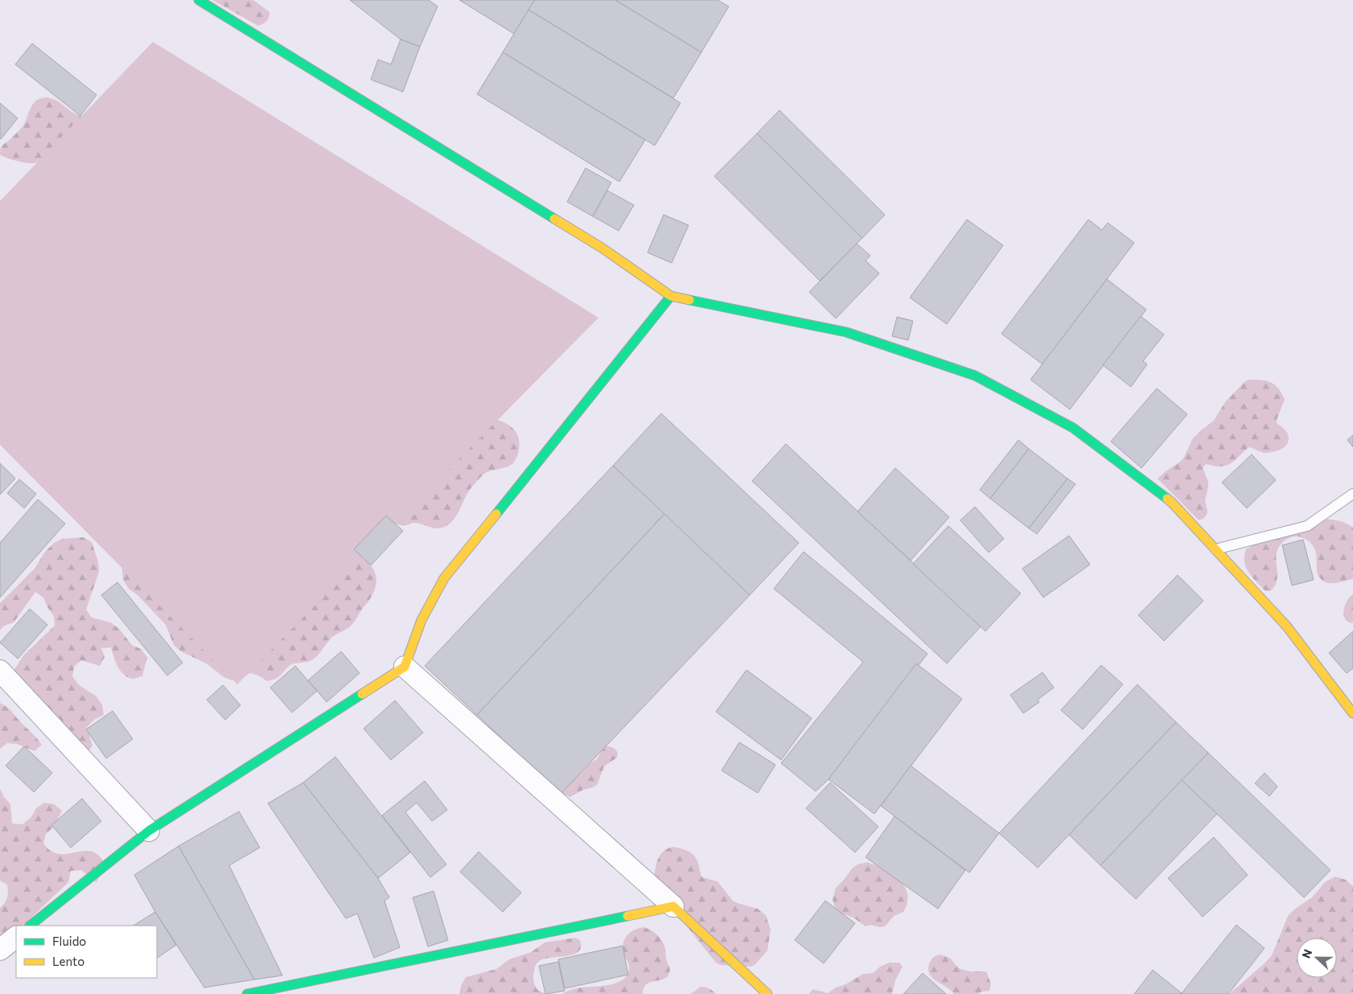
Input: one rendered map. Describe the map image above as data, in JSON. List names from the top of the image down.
{
  "legend": ["Fluido", "Lento"],
  "north": "left"
}
